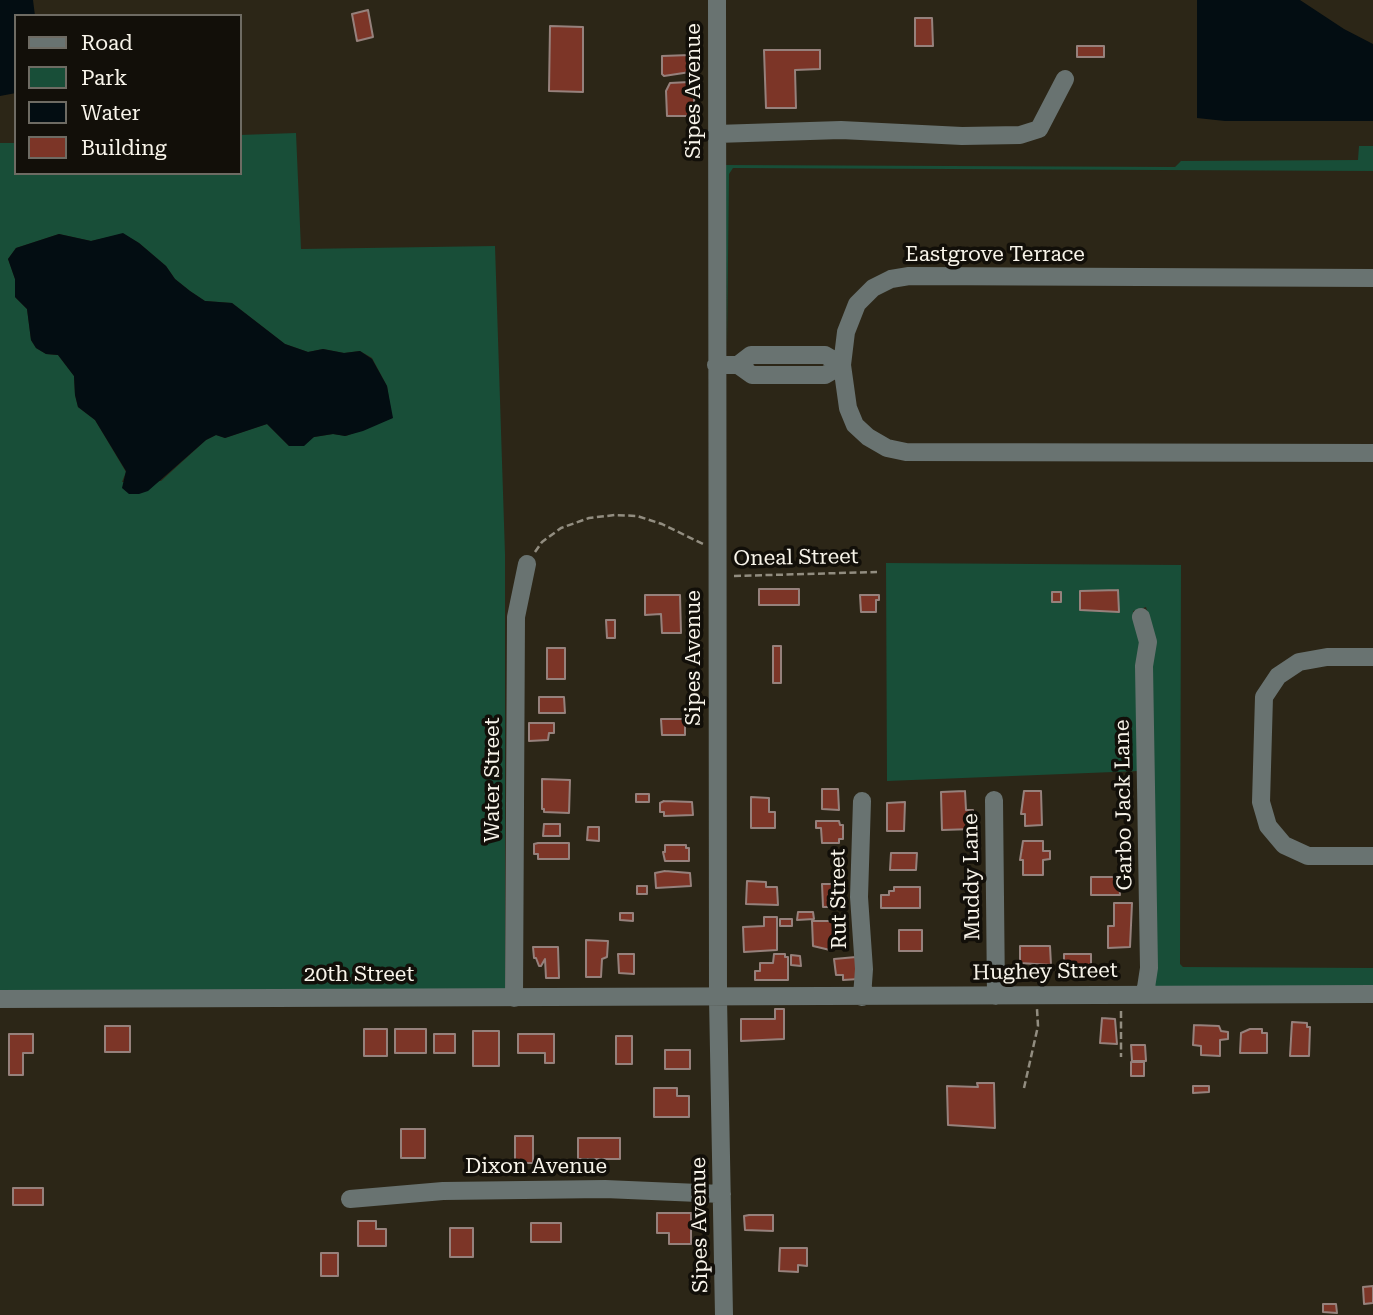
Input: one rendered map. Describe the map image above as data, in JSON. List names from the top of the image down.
{
  "streets": {
    "street": [
      "Sipes Avenue",
      "Eastgrove Terrace",
      "Water Street",
      "Garbo Jack Lane",
      "Muddy Lane",
      "Rut Street",
      "Hughey Street",
      "20th Street",
      "Dixon Avenue"
    ],
    "path": ["Oneal Street"]
  },
  "crossings": [
    ["Sipes Avenue", "Oneal Street"],
    ["Sipes Avenue", "Hughey Street"],
    ["Sipes Avenue", "20th Street"],
    ["Sipes Avenue", "Dixon Avenue"],
    ["Water Street", "20th Street"],
    ["Garbo Jack Lane", "Hughey Street"],
    ["Muddy Lane", "Hughey Street"],
    ["Rut Street", "Hughey Street"],
    ["Hughey Street", "20th Street"]
  ],
  "legend": [
    "Road",
    "Park",
    "Water",
    "Building"
  ]
}
